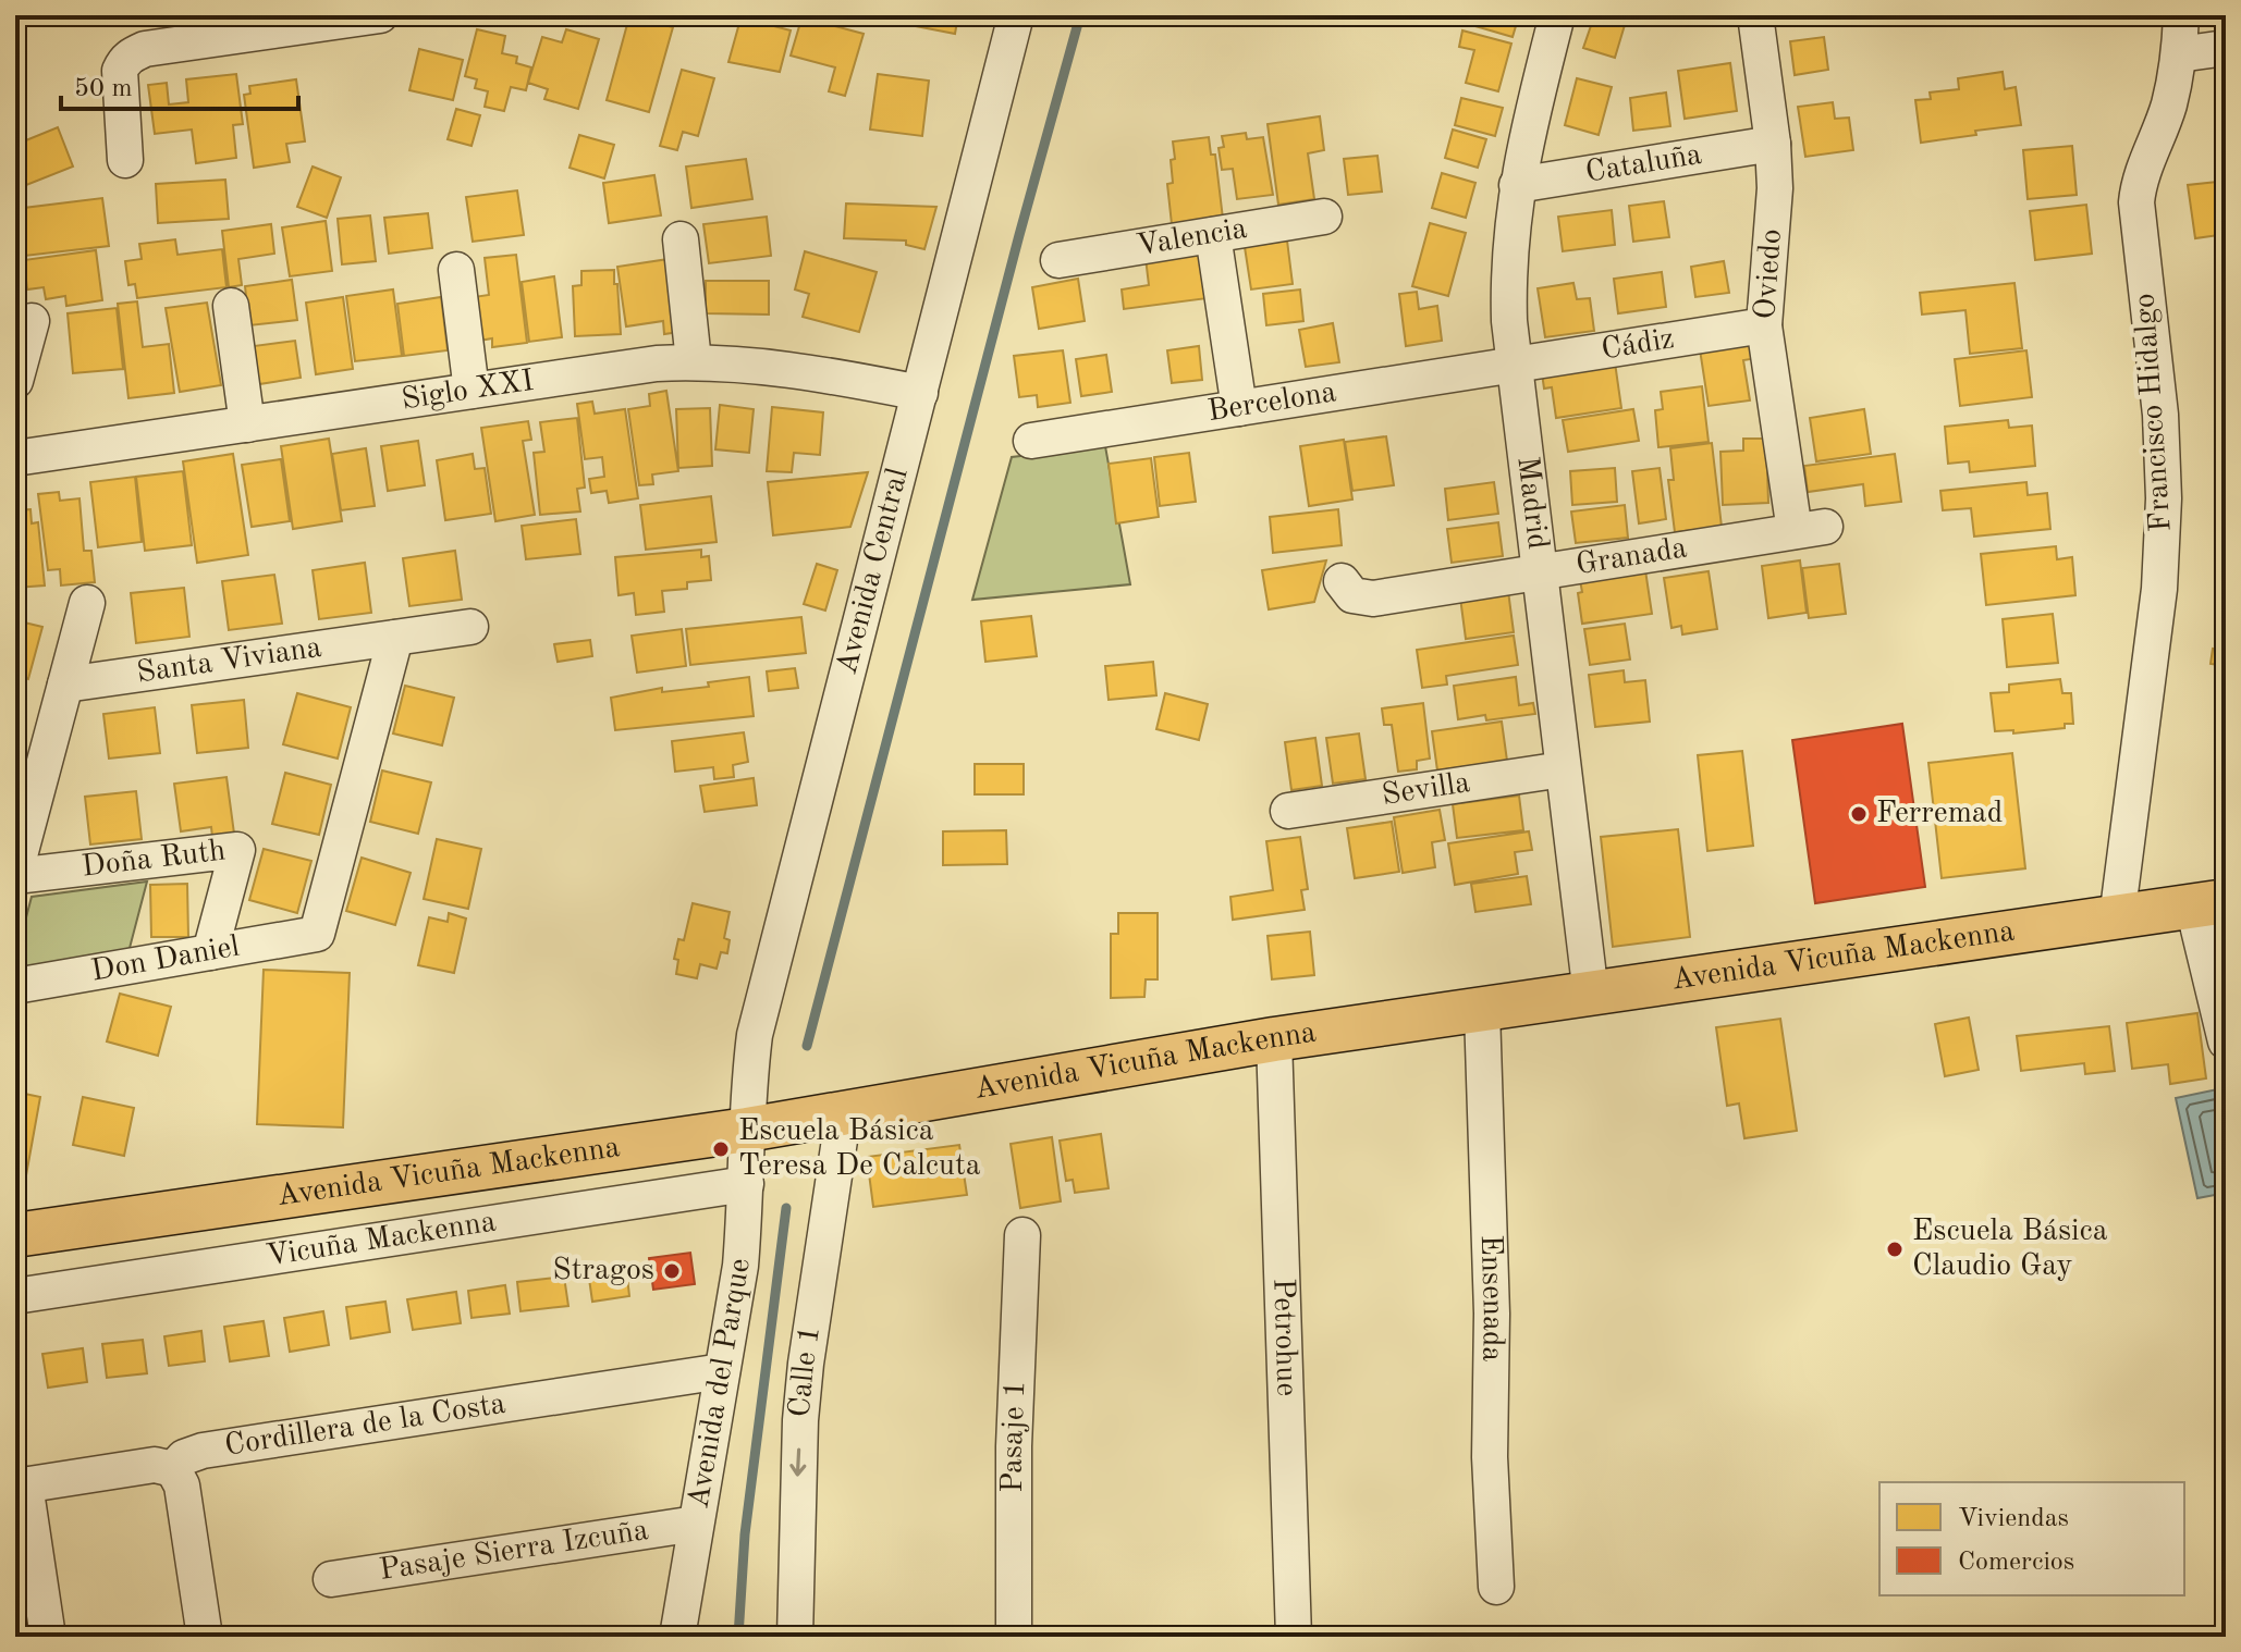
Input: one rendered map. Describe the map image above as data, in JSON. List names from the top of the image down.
{
  "streets": {
    "main road": ["Avenida Vicuña Mackenna"],
    "street": [
      "Cataluña",
      "Valencia",
      "Oviedo",
      "Cádiz",
      "Siglo XXI",
      "Bercelona",
      "Francisco Hidalgo",
      "Madrid",
      "Granada",
      "Avenida Central",
      "Santa Viviana",
      "Sevilla",
      "Doña Ruth",
      "Don Daniel",
      "Vicuña Mackenna",
      "Ensenada",
      "Petrohue",
      "Calle 1",
      "Avenida del Parque",
      "Cordillera de la Costa",
      "Pasaje 1",
      "Pasaje Sierra Izcuña"
    ]
  },
  "crossings": [
    ["Cataluña", "Oviedo"],
    ["Cataluña", "Madrid"],
    ["Oviedo", "Cádiz"],
    ["Oviedo", "Granada"],
    ["Cádiz", "Bercelona"],
    ["Cádiz", "Madrid"],
    ["Siglo XXI", "Avenida Central"],
    ["Bercelona", "Madrid"],
    ["Francisco Hidalgo", "Avenida Vicuña Mackenna"],
    ["Madrid", "Granada"],
    ["Madrid", "Sevilla"],
    ["Madrid", "Avenida Vicuña Mackenna"],
    ["Avenida Central", "Avenida Vicuña Mackenna"],
    ["Avenida Central", "Avenida del Parque"],
    ["Santa Viviana", "Don Daniel"],
    ["Doña Ruth", "Don Daniel"],
    ["Avenida Vicuña Mackenna", "Ensenada"],
    ["Avenida Vicuña Mackenna", "Petrohue"],
    ["Avenida Vicuña Mackenna", "Calle 1"],
    ["Avenida Vicuña Mackenna", "Avenida del Parque"],
    ["Vicuña Mackenna", "Avenida del Parque"],
    ["Avenida del Parque", "Cordillera de la Costa"],
    ["Avenida del Parque", "Pasaje Sierra Izcuña"]
  ],
  "one_way": ["Calle 1"],
  "places": [
    "Ferremad",
    "Escuela Básica Teresa De Calcuta",
    "Escuela Básica Claudio Gay",
    "Stragos"
  ],
  "legend": ["Viviendas", "Comercios"],
  "scale_bar": "50 m"
}
